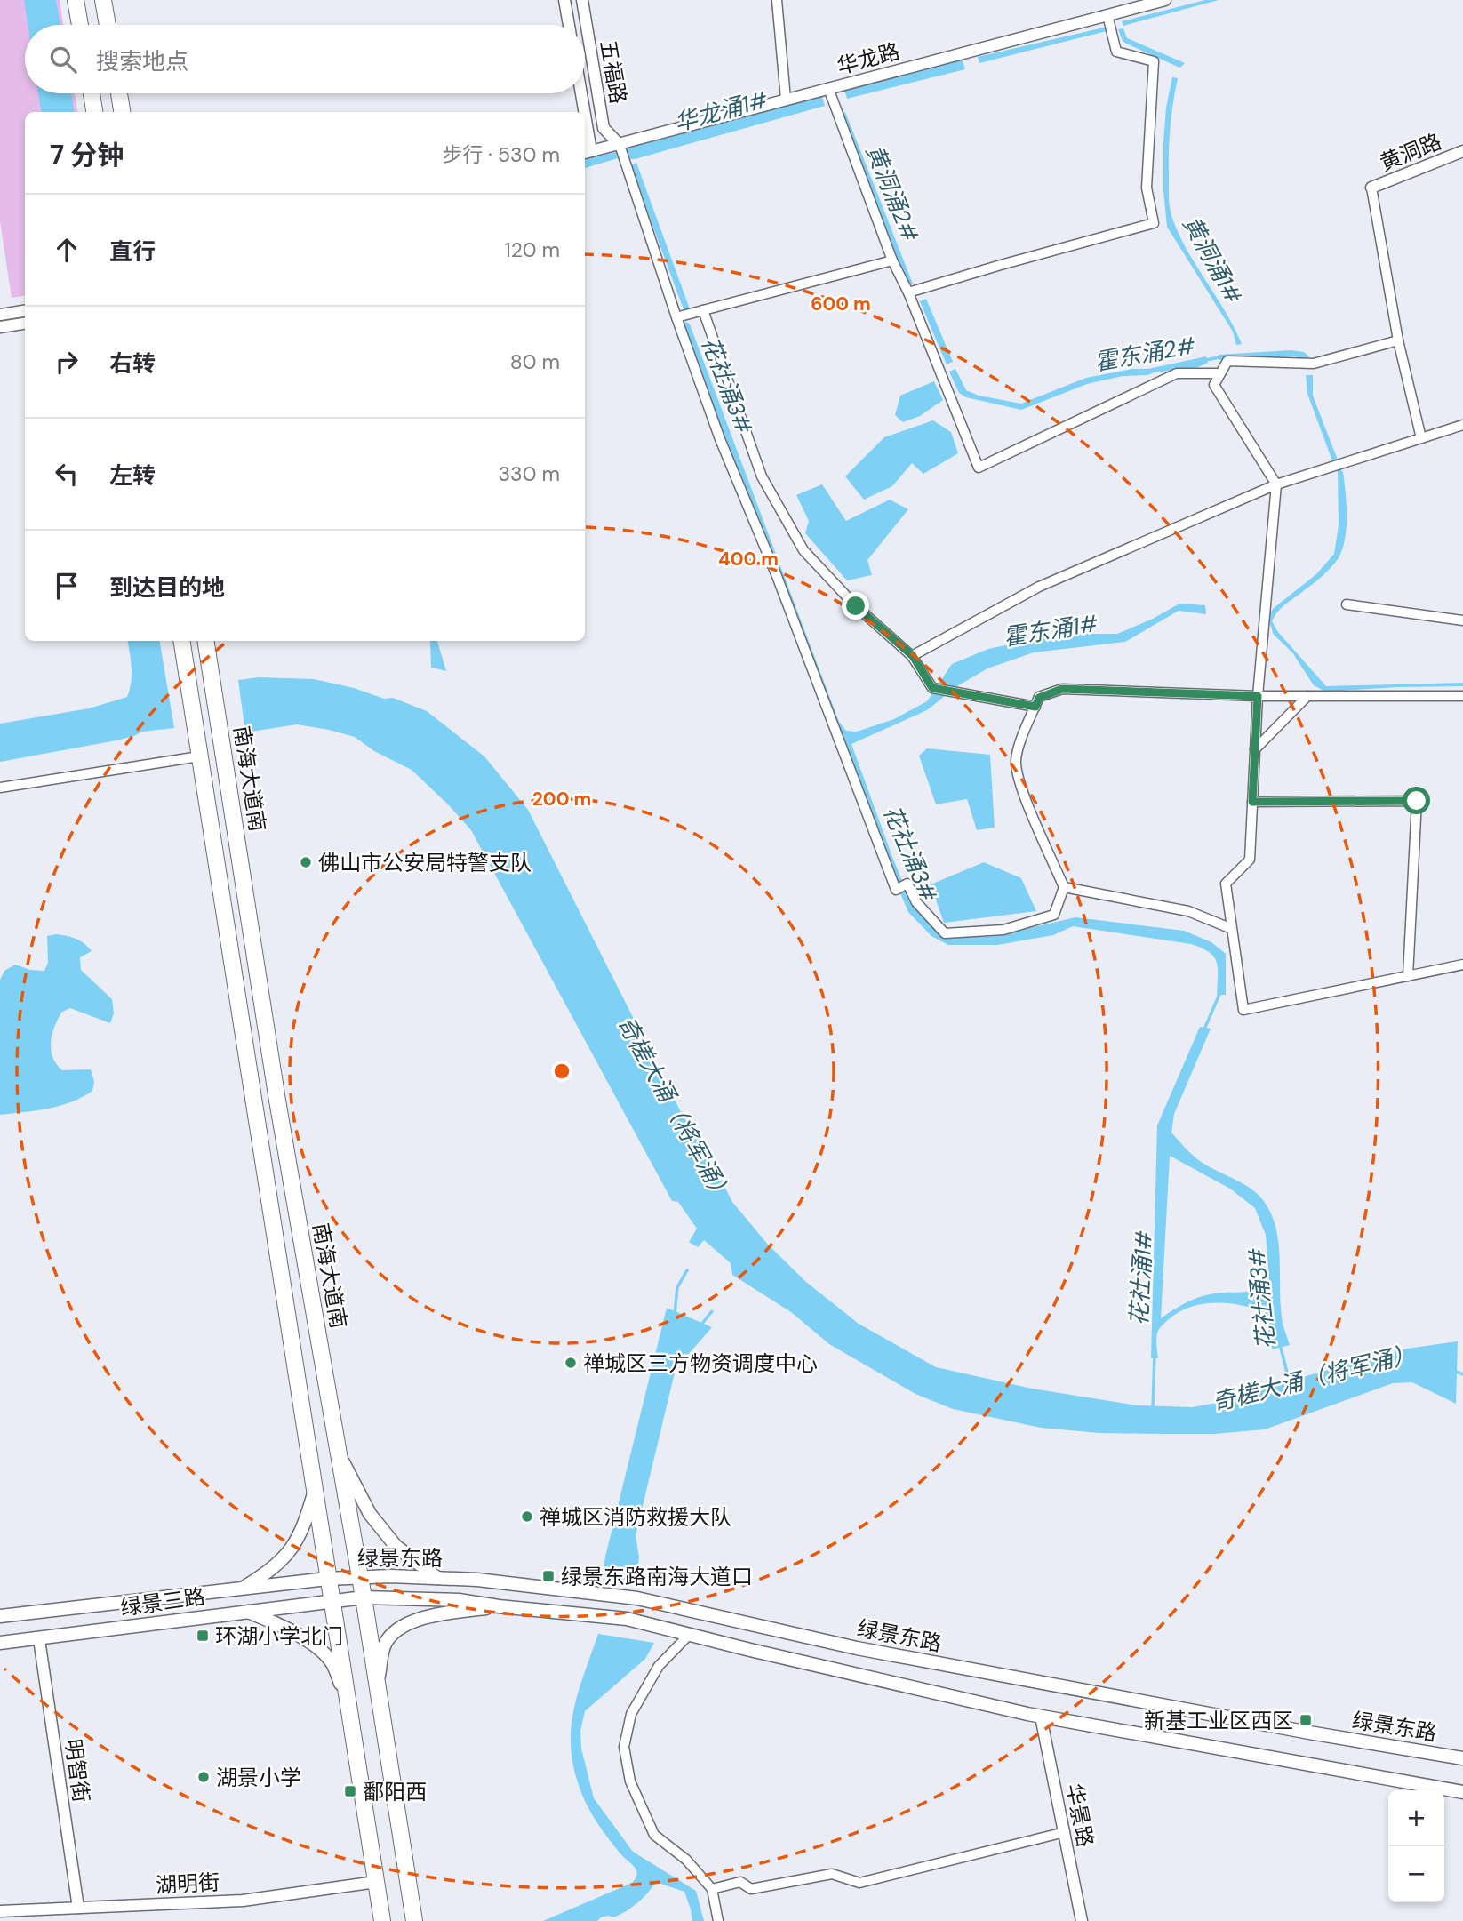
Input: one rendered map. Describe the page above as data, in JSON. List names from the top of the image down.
{
  "streets": {
    "highway": ["南海大道南"],
    "main road": ["绿景东路", "绿景三路"],
    "street": [
      "华龙路",
      "五福路",
      "黄洞路",
      "明智街",
      "华景路",
      "湖明街"
    ]
  },
  "crossings": [
    ["华龙路", "五福路"],
    ["南海大道南", "绿景东路"],
    ["绿景东路", "绿景三路"],
    ["绿景东路", "华景路"],
    ["绿景三路", "明智街"],
    ["明智街", "湖明街"]
  ],
  "water": [
    "华龙涌1#",
    "黄洞涌2#",
    "黄洞涌1#",
    "霍东涌2#",
    "花社涌3#",
    "霍东涌1#",
    "奇槎大涌（将军涌）",
    "花社涌1#"
  ],
  "places": {
    "other": [
      "佛山市公安局特警支队",
      "禅城区三方物资调度中心",
      "禅城区消防救援大队",
      "湖景小学"
    ],
    "transit": [
      "绿景东路南海大道口",
      "环湖小学北门",
      "新基工业区西区",
      "鄱阳西"
    ]
  },
  "page": {
    "search": "搜索地点",
    "heading": ["7 分钟", "步行 · 530 m"],
    "list": [
      ["直行", "120 m"],
      ["右转", "80 m"],
      ["左转", "330 m"],
      "到达目的地"
    ],
    "map_buttons": ["+", "−"]
  },
  "rings": ["600 m", "400 m", "200 m"]
}
